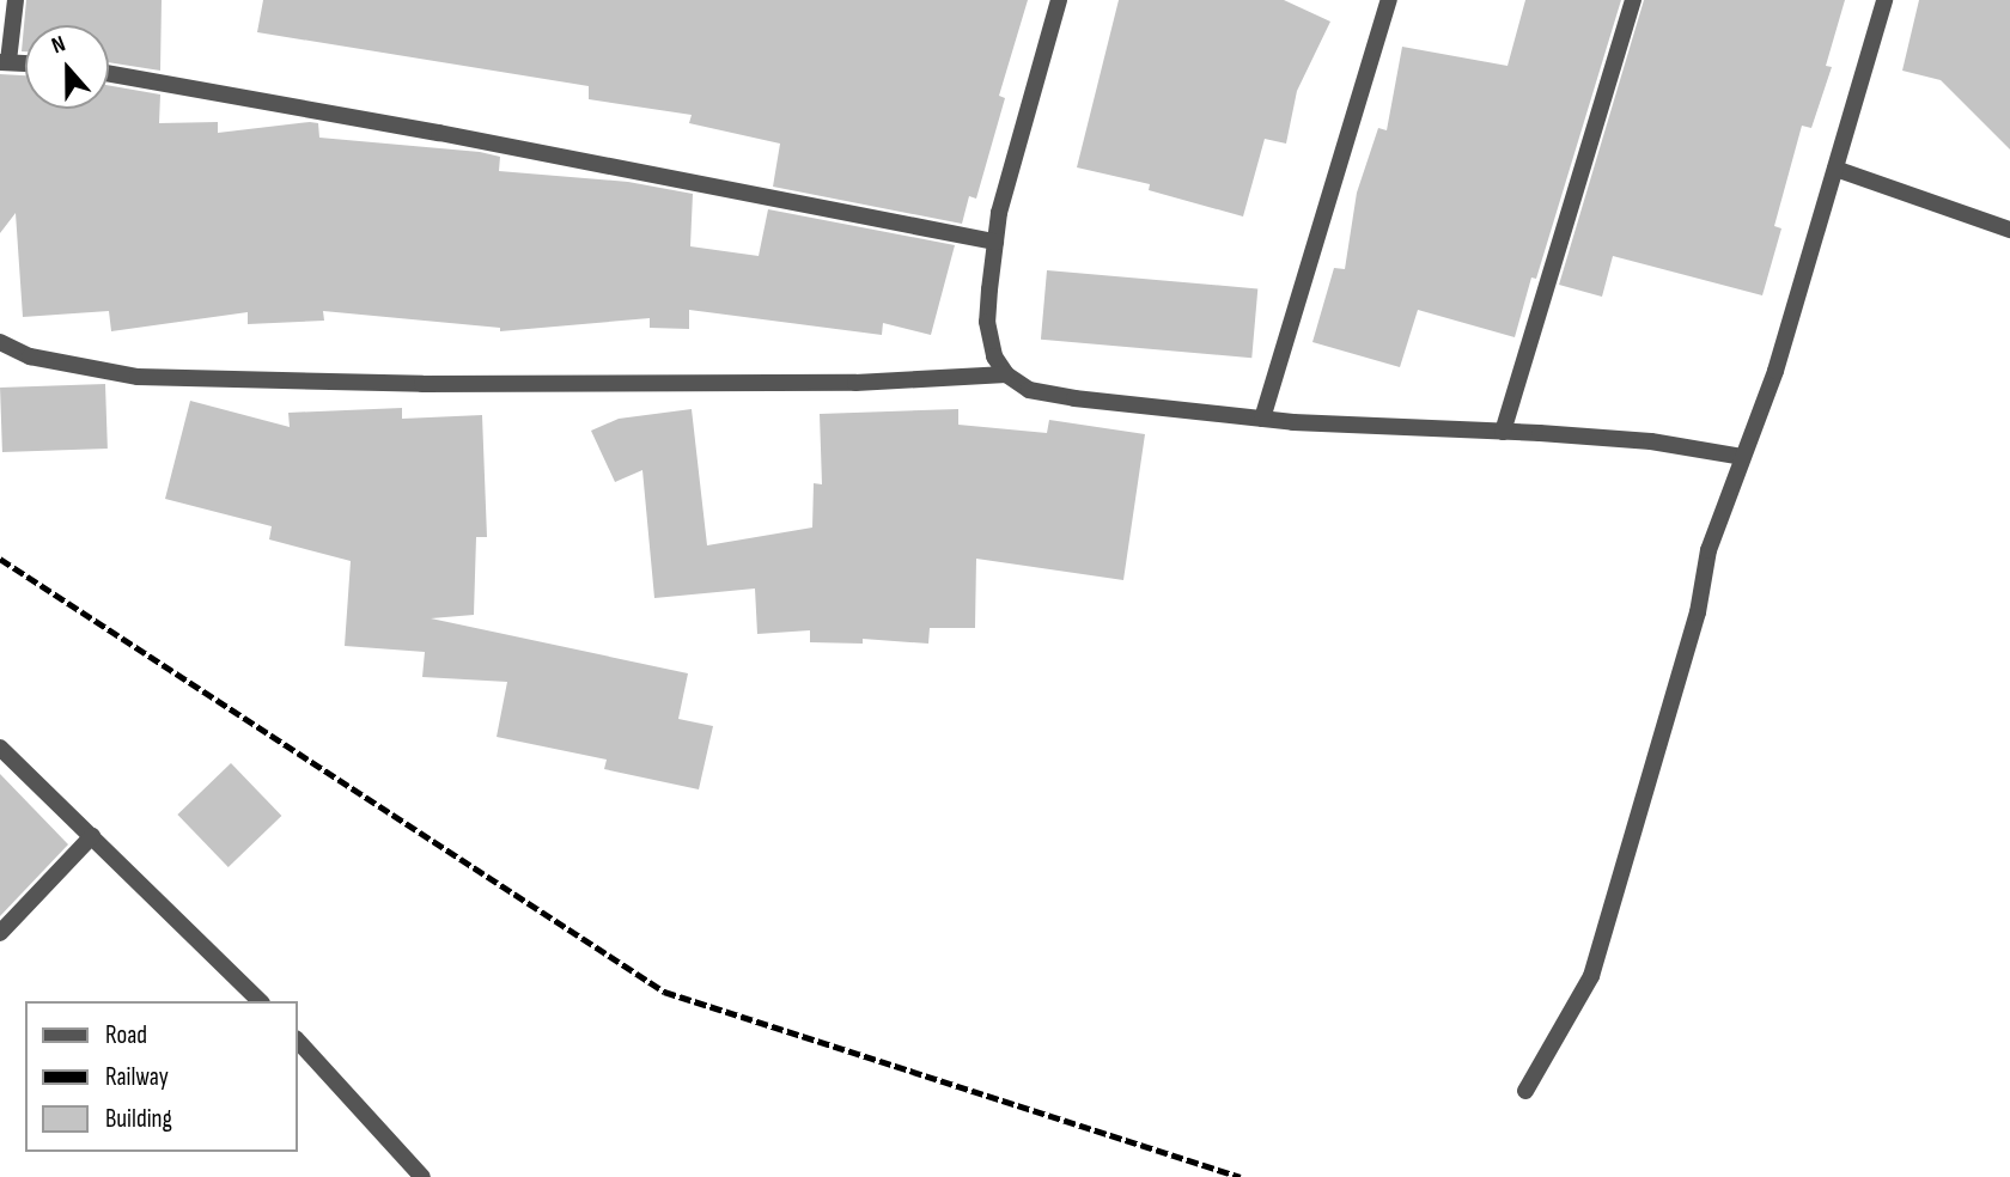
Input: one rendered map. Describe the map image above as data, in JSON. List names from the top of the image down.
{
  "legend": ["Road", "Railway", "Building"],
  "north": "top"
}
